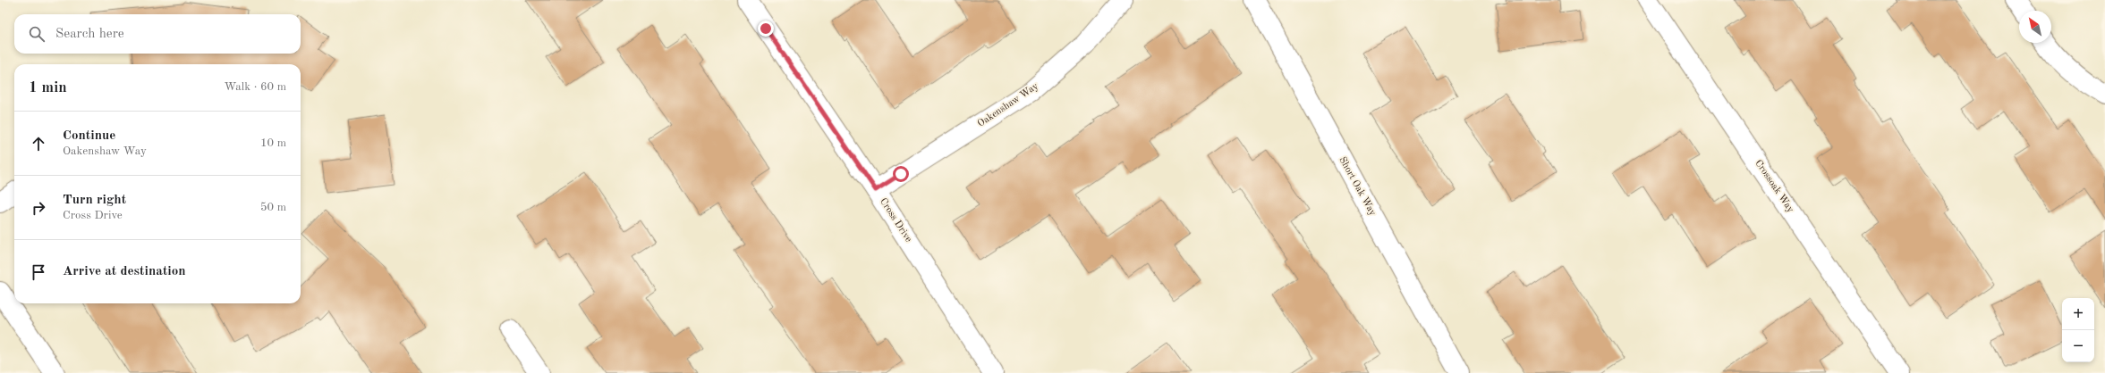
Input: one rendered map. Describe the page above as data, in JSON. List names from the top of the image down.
{
  "streets": {
    "street": [
      "Oakenshaw Way",
      "Short Oak Way",
      "Crossoak Way",
      "Cross Drive"
    ]
  },
  "crossings": [
    ["Oakenshaw Way", "Cross Drive"]
  ],
  "north": "top left",
  "page": {
    "search": "Search here",
    "heading": ["1 min", "Walk · 60 m"],
    "list": [
      ["Continue", "Oakenshaw Way", "10 m"],
      ["Turn right", "Cross Drive", "50 m"],
      "Arrive at destination"
    ],
    "map_buttons": ["+", "−"]
  }
}
